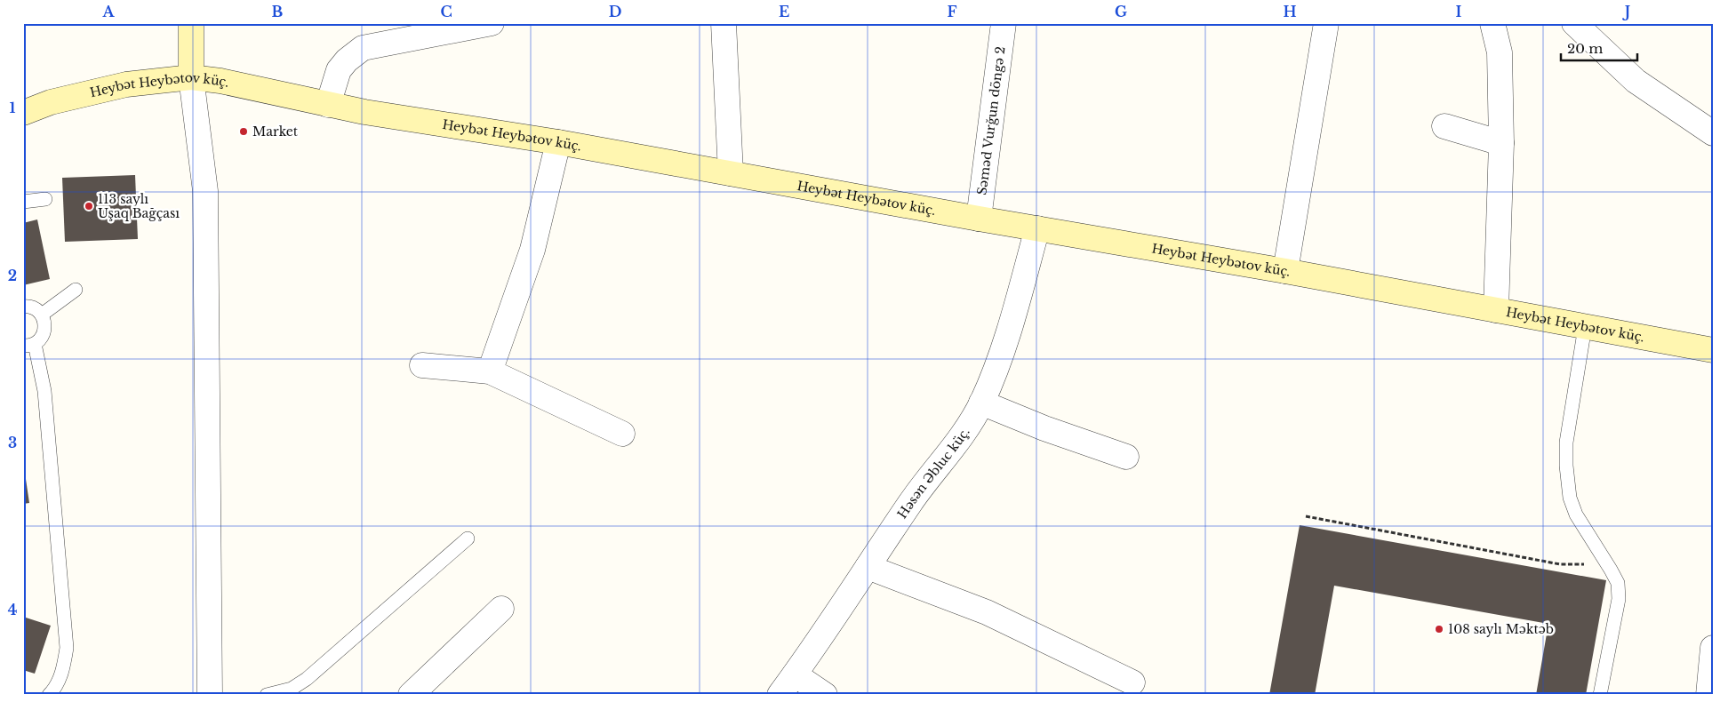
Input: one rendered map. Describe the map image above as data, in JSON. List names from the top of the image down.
{
  "streets": {
    "main road": ["Heybət Heybətov küç."],
    "street": ["Səməd Vurğun döngə 2", "Həsən Əbluc küç."]
  },
  "crossings": [
    ["Heybət Heybətov küç.", "Səməd Vurğun döngə 2"],
    ["Heybət Heybətov küç.", "Həsən Əbluc küç."]
  ],
  "places": ["Market", "113 saylı Uşaq Bağçası", "108 saylı Məktəb"],
  "scale_bar": "20 m",
  "grid": {
    "columns": [
      "A",
      "B",
      "C",
      "D",
      "E",
      "F",
      "G",
      "H",
      "I",
      "J"
    ],
    "rows": [
      "1",
      "2",
      "3",
      "4"
    ]
  }
}
